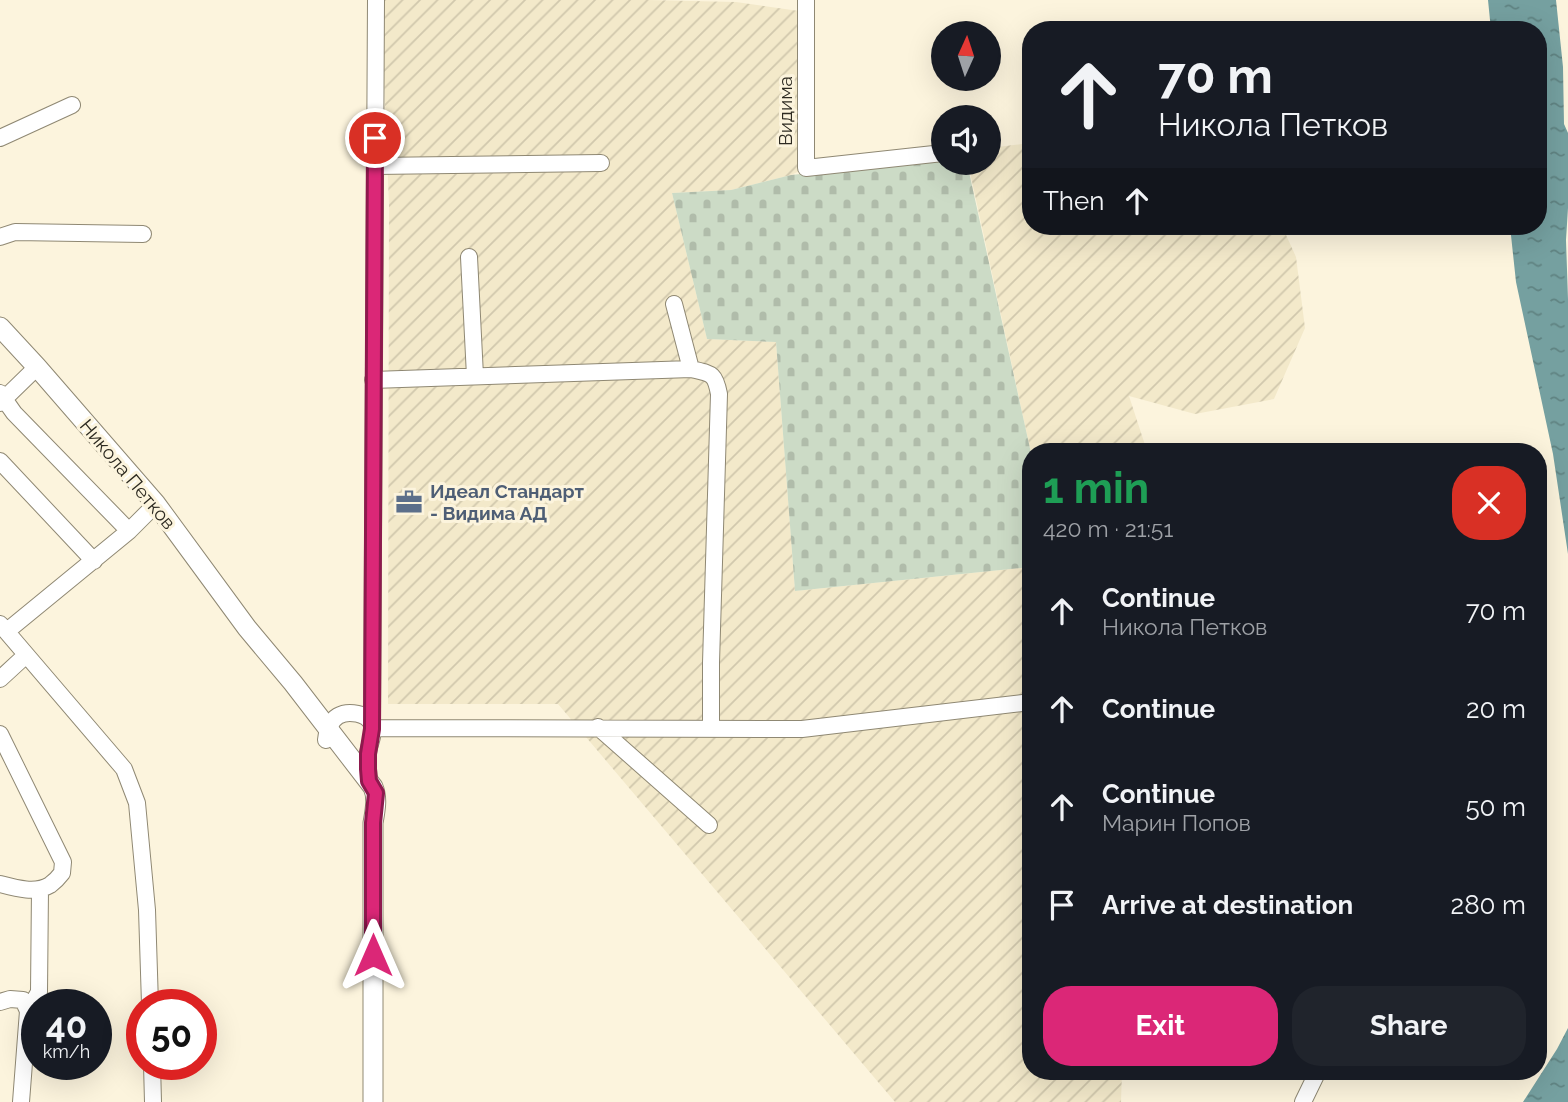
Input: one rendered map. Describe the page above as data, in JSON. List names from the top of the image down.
{
  "streets": {
    "main road": ["Никола Петков"],
    "street": ["Видима"]
  },
  "places": {
    "office": ["Идеал Стандарт - Видима АД"]
  },
  "north": "top",
  "page": {
    "turn": ["70 m", "Никола Петков"],
    "then": "Then",
    "heading": ["1 min", "420 m · 21:51"],
    "list": [
      {
        "name": "Continue",
        "note": "Никола Петков",
        "value": "70 m"
      },
      {
        "name": "Continue",
        "value": "20 m"
      },
      {
        "name": "Continue",
        "note": "Марин Попов",
        "value": "50 m"
      },
      {
        "name": "Arrive at destination",
        "value": "280 m"
      }
    ],
    "buttons": ["Exit", "Share"],
    "speed": "40 km/h",
    "limit": "50"
  }
}
